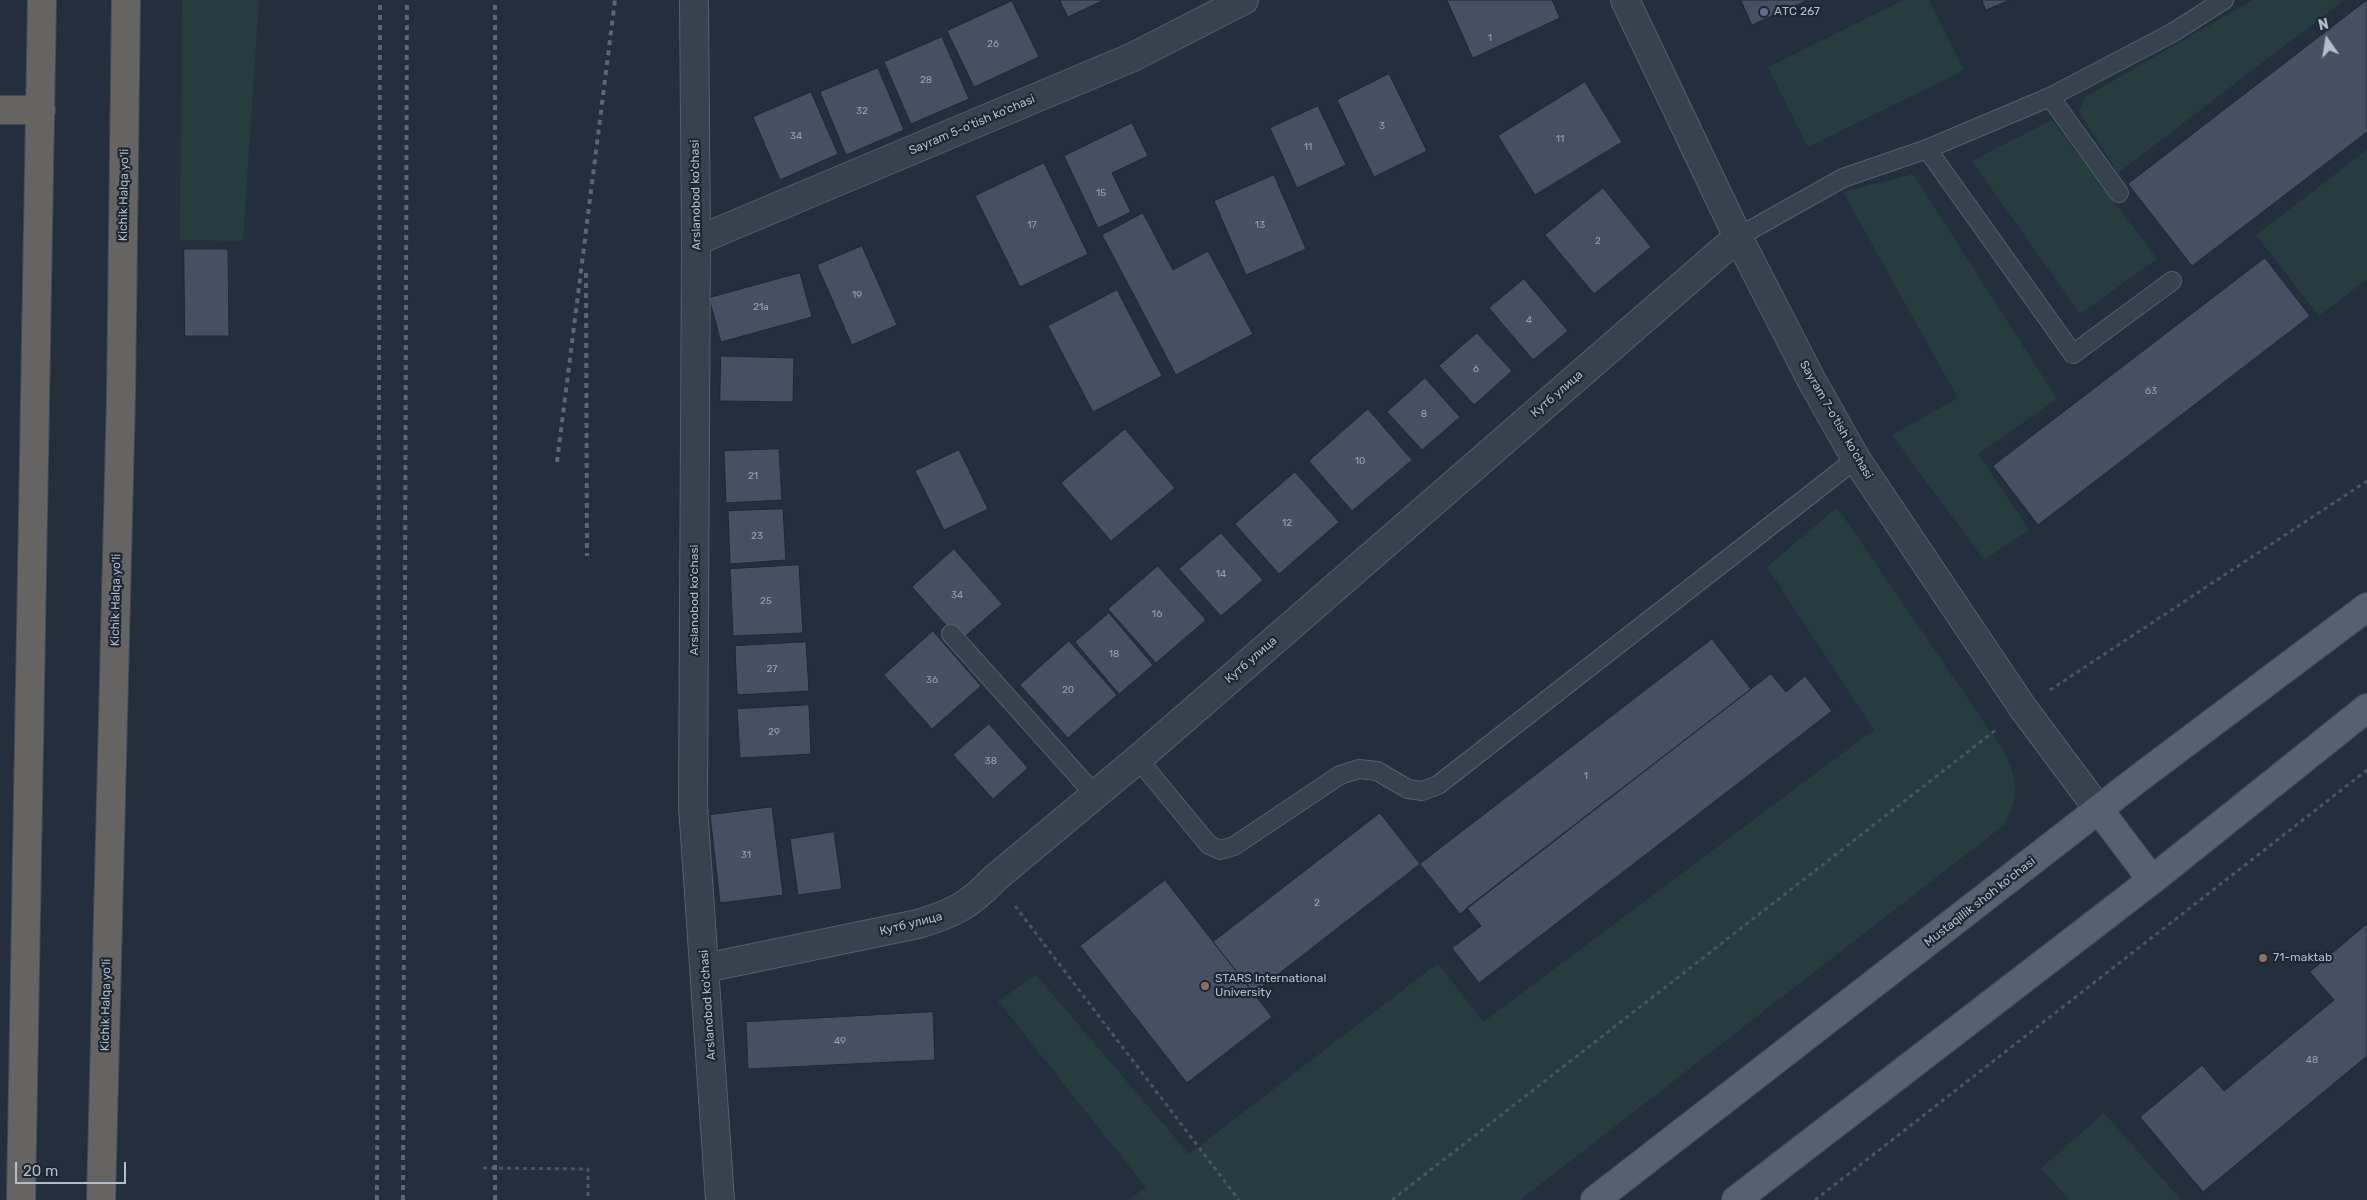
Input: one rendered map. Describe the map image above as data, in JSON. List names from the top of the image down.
{
  "streets": {
    "highway": ["Kichik Halqa yo'li"],
    "main road": ["Mustaqillik shoh ko'chasi"],
    "street": [
      "Sayram 5-o'tish ko'chasi",
      "Arslanobod ko'chasi",
      "Кутб улица",
      "Sayram 7-o'tish ko'chasi"
    ]
  },
  "crossings": [
    ["Sayram 5-o'tish ko'chasi", "Arslanobod ko'chasi"],
    ["Arslanobod ko'chasi", "Кутб улица"],
    ["Кутб улица", "Sayram 7-o'tish ko'chasi"],
    ["Sayram 7-o'tish ko'chasi", "Mustaqillik shoh ko'chasi"]
  ],
  "places": ["АТС 267", "71-maktab", "STARS International University"],
  "house_numbers": [
    "1",
    "26",
    "28",
    "32",
    "3",
    "34",
    "11",
    "11",
    "15",
    "17",
    "13",
    "2",
    "19",
    "21a",
    "4",
    "6",
    "63",
    "8",
    "10",
    "21",
    "12",
    "23",
    "14",
    "34",
    "25",
    "16",
    "18",
    "27",
    "36",
    "20",
    "29",
    "38",
    "1",
    "31",
    "2",
    "49",
    "48"
  ],
  "scale_bar": "20 m",
  "north": "top"
}
